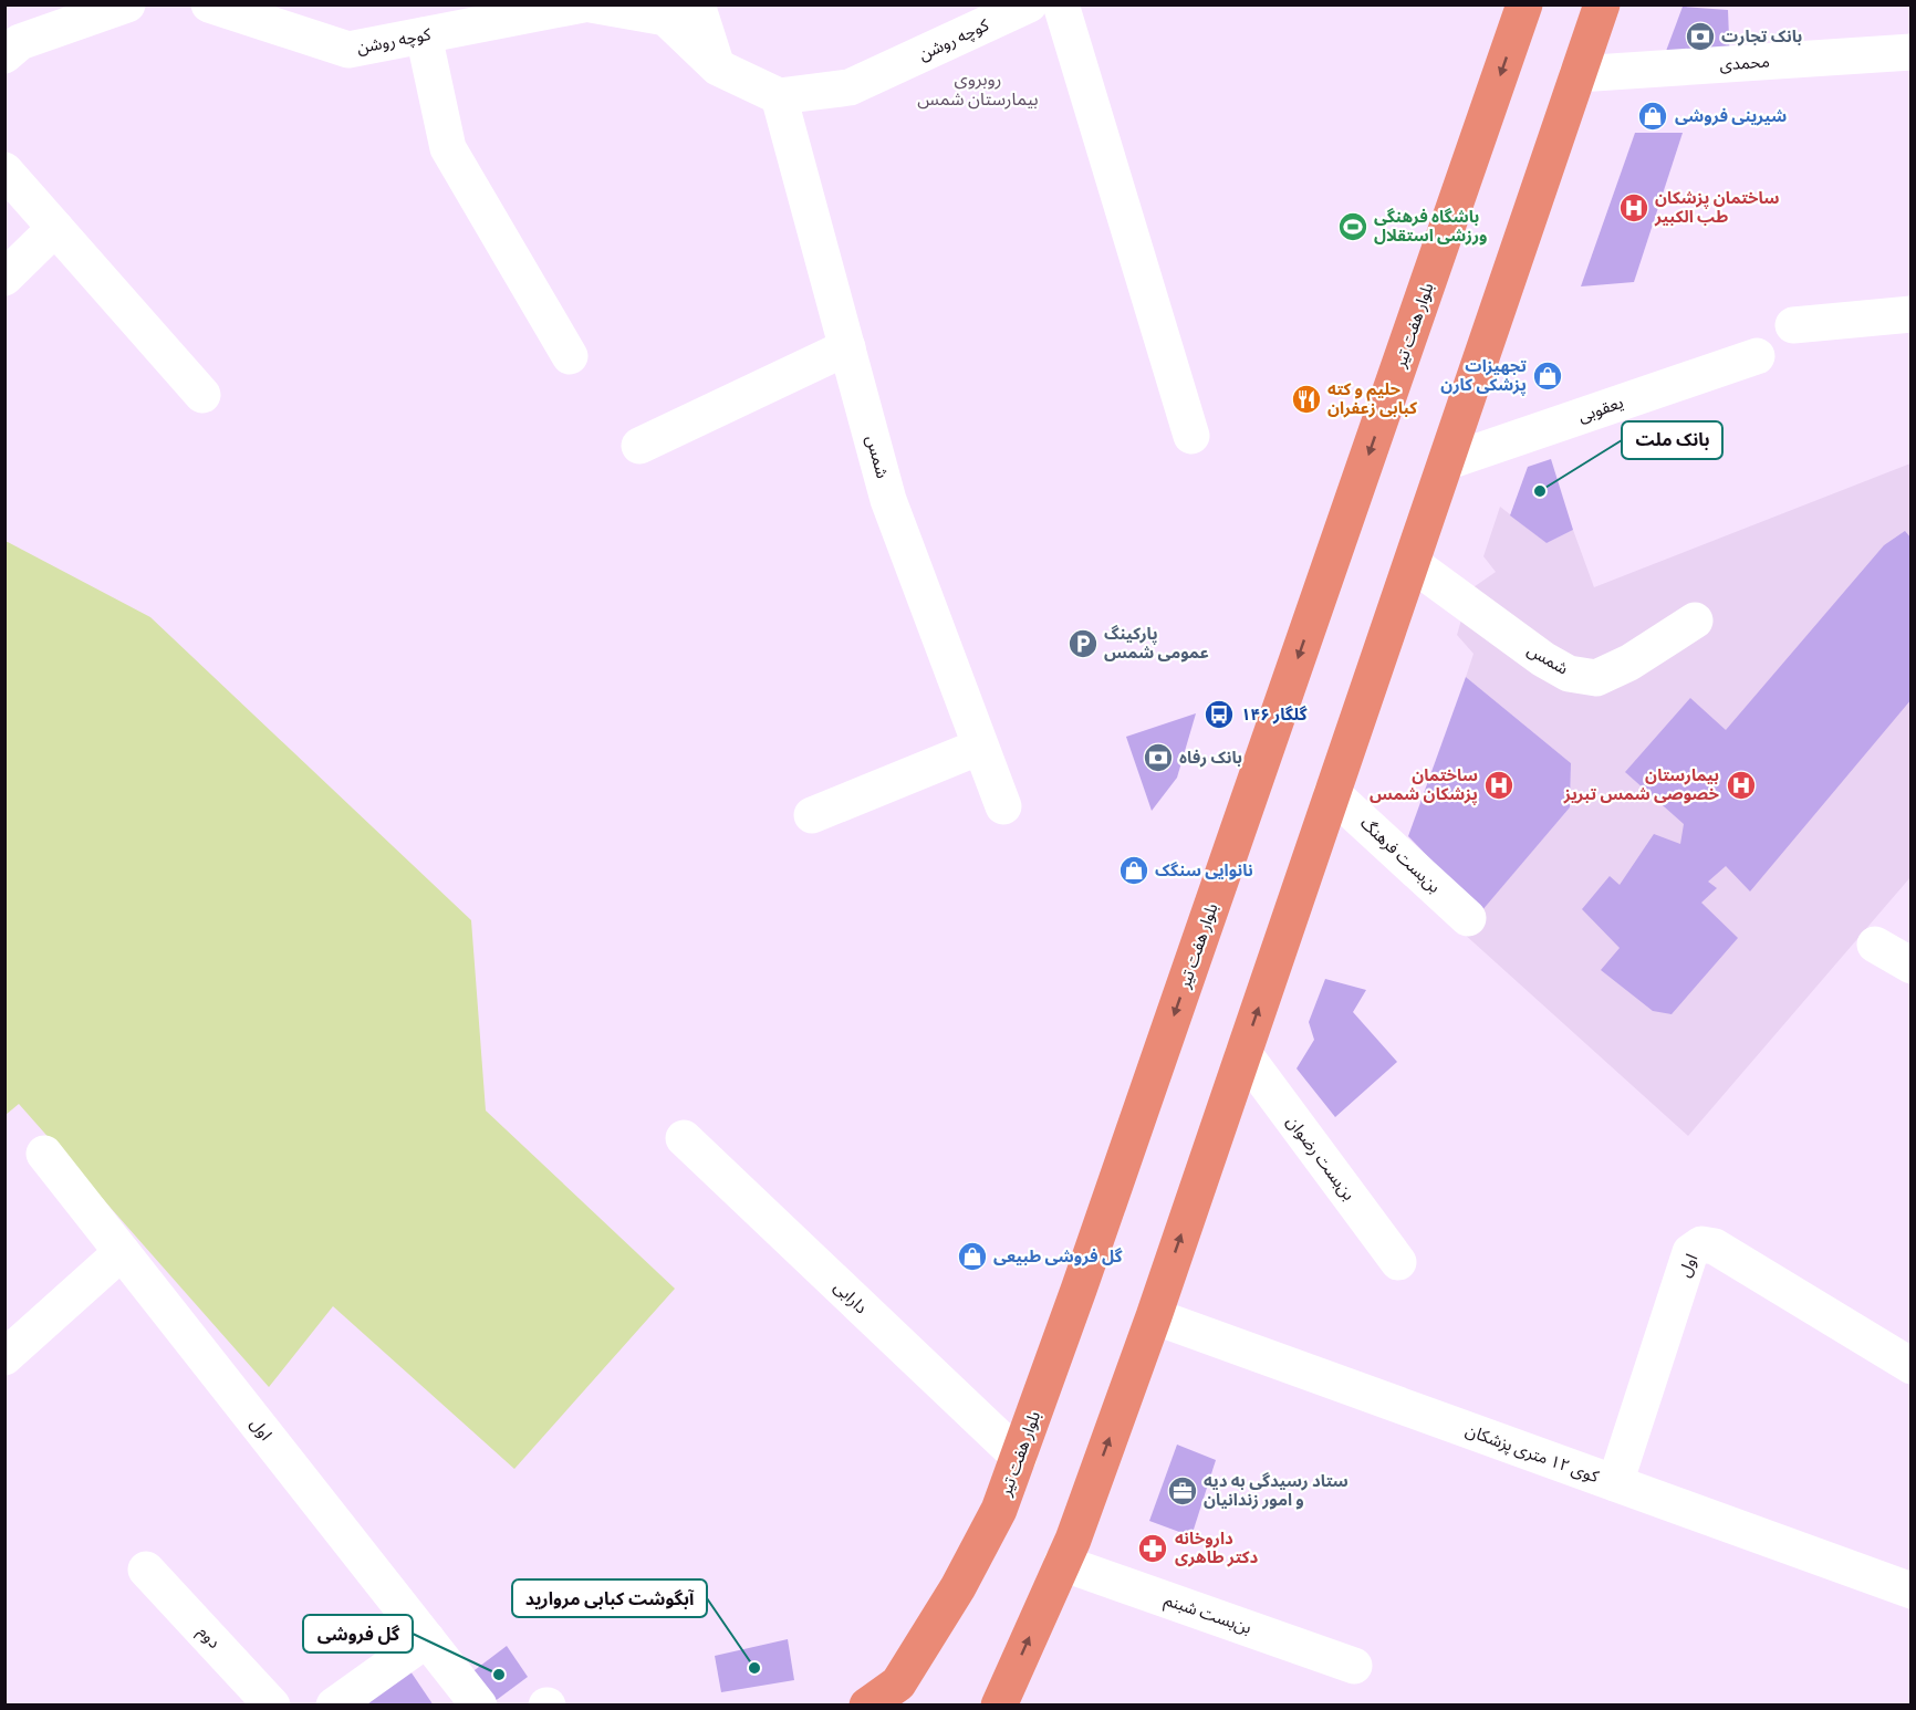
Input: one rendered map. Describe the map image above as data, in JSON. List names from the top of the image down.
{
  "streets": {
    "highway": ["بلوار هفت تیر"],
    "street": [
      "کوچه روشن",
      "محمدی",
      "یعقوبی",
      "شمس",
      "بن‌بست فرهنگ",
      "بن‌بست رضوان",
      "اول",
      "دارابی",
      "کوی ۱۲ متری پزشکان",
      "بن‌بست شبنم",
      "دوم"
    ]
  },
  "crossings": [
    ["کوچه روشن", "شمس"],
    ["بلوار هفت تیر", "دارابی"],
    ["اول", "کوی ۱۲ متری پزشکان"]
  ],
  "districts": ["روبروی بیمارستان شمس"],
  "places": {
    "bank": ["بانک تجارت", "بانک رفاه"],
    "shop": [
      "شیرینی فروشی",
      "تجهیزات پزشکی کارن",
      "نانوایی سنگک",
      "گل فروشی طبیعی"
    ],
    "hospital": ["ساختمان پزشکان طب الکبیر", "ساختمان پزشکان شمس", "بیمارستان خصوصی شمس تبریز"],
    "sports": ["باشگاه فرهنگی ورزشی استقلال"],
    "restaurant": ["حلیم و کته کبابی زعفران"],
    "other": ["بانک ملت", "آبگوشت کبابی مروارید", "گل فروشی"],
    "parking": ["پارکینگ عمومی شمس"],
    "bus stop": ["گلگار ۱۴۶"],
    "office": ["ستاد رسیدگی به دیه و امور زندانیان"],
    "pharmacy": ["داروخانه دکتر طاهری"]
  }
}
